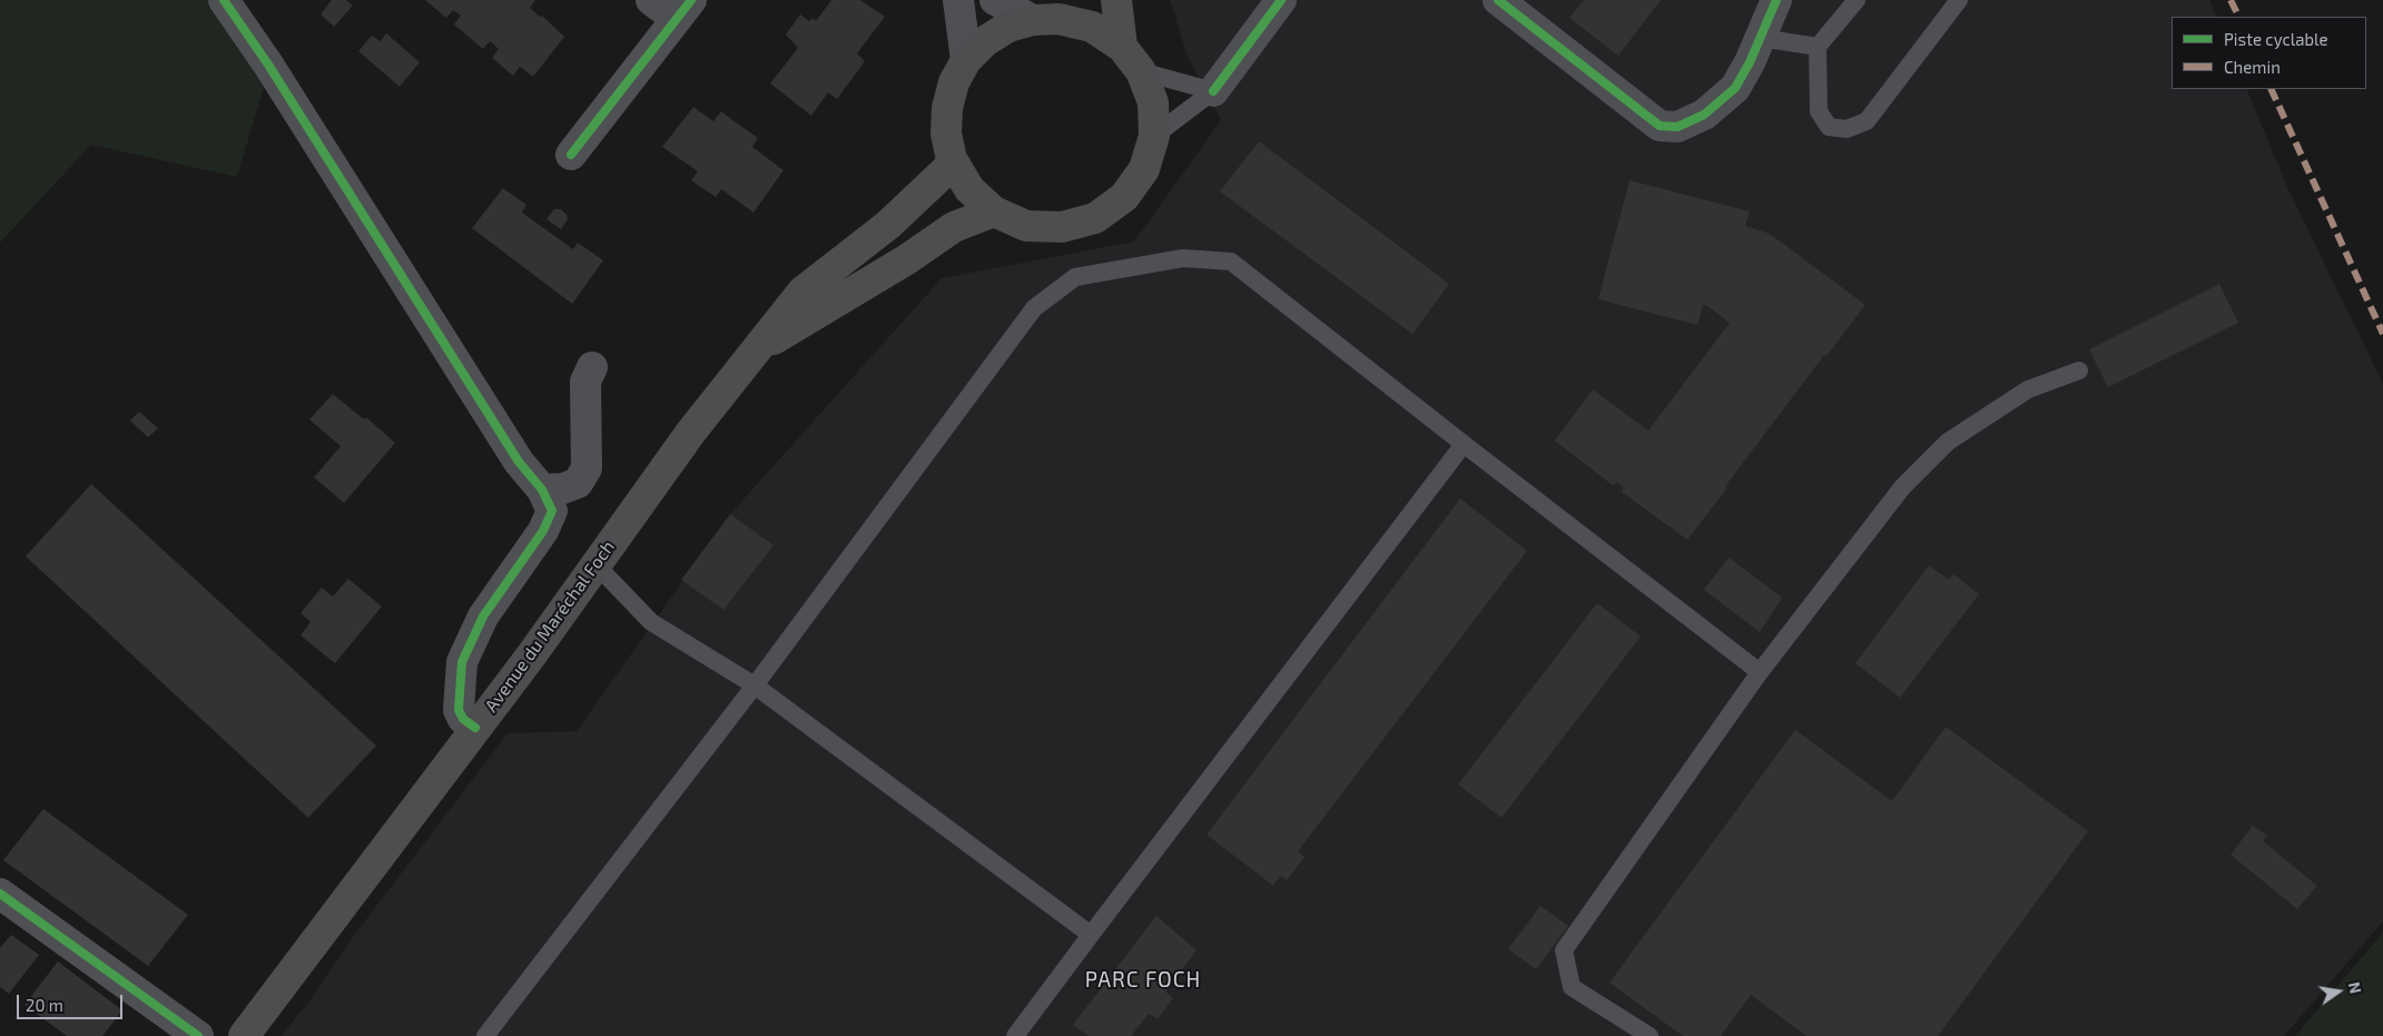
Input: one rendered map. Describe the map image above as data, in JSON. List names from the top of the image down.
{
  "streets": {
    "main road": ["Avenue du Maréchal Foch"]
  },
  "districts": ["PARC FOCH"],
  "legend": ["Piste cyclable", "Chemin"],
  "scale_bar": "20 m",
  "north": "right"
}
